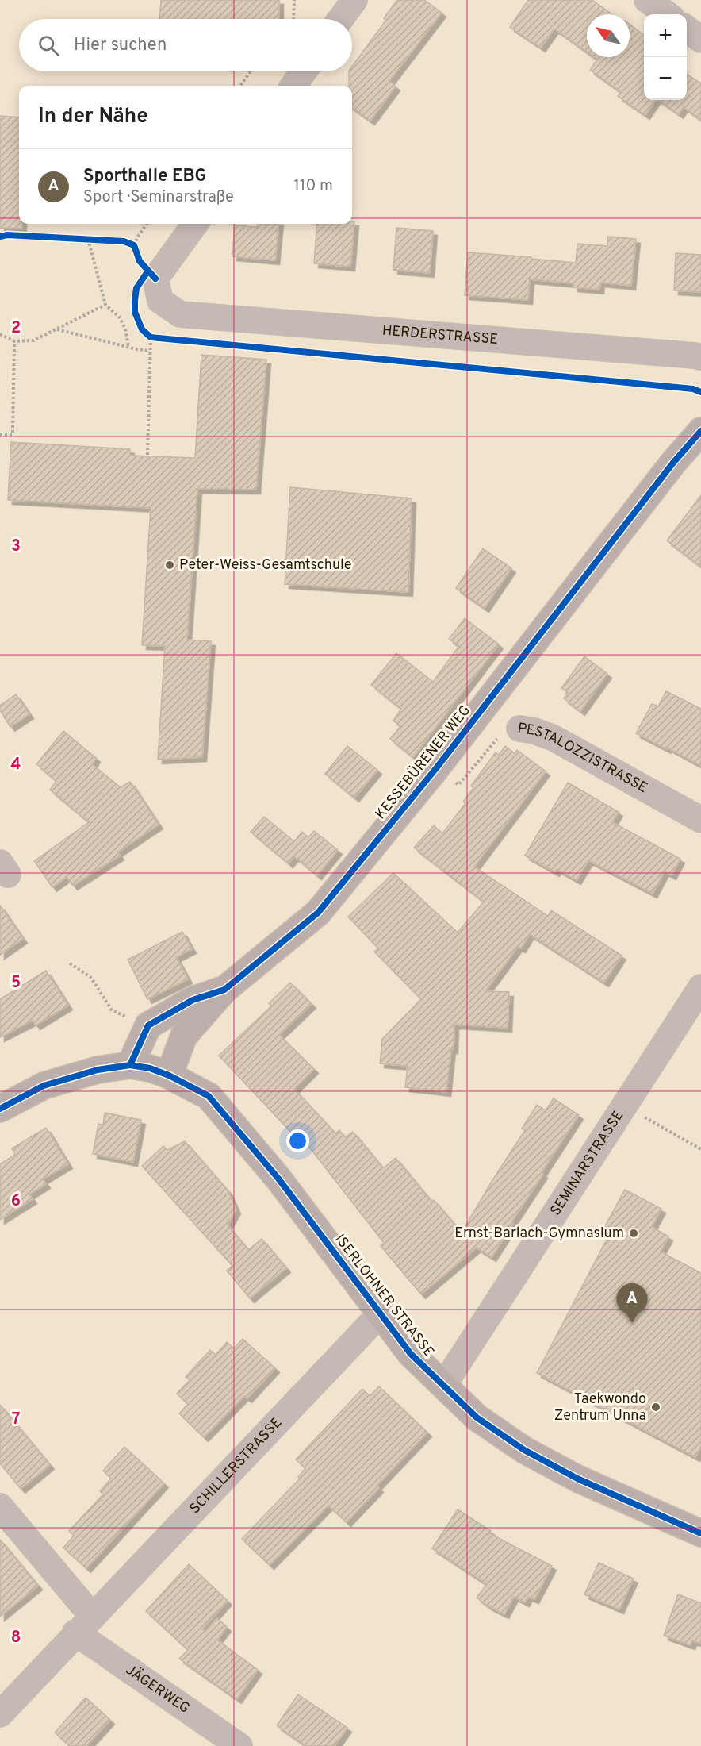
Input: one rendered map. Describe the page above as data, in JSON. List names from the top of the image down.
{
  "streets": {
    "main road": ["KESSEBÜRENER WEG", "ISERLOHNER STRASSE"],
    "street": [
      "HERDERSTRASSE",
      "PESTALOZZISTRASSE",
      "SEMINARSTRASSE",
      "SCHILLERSTRASSE",
      "JÄGERWEG"
    ]
  },
  "crossings": [
    ["KESSEBÜRENER WEG", "ISERLOHNER STRASSE"],
    ["SEMINARSTRASSE", "ISERLOHNER STRASSE"],
    ["ISERLOHNER STRASSE", "SCHILLERSTRASSE"],
    ["SCHILLERSTRASSE", "JÄGERWEG"]
  ],
  "places": ["Peter-Weiss-Gesamtschule", "Ernst-Barlach-Gymnasium", "Taekwondo Zentrum Unna"],
  "north": "top left",
  "page": {
    "map_buttons": ["+", "−"],
    "search": "Hier suchen",
    "heading": "In der Nähe",
    "list": [
      {
        "mark": "A",
        "name": "Sporthalle EBG",
        "note": "Sport · Seminarstraße",
        "value": "110 m"
      }
    ],
    "pins": "A"
  },
  "grid": {
    "rows": [
      "2",
      "3",
      "4",
      "5",
      "6",
      "7",
      "8"
    ]
  }
}
